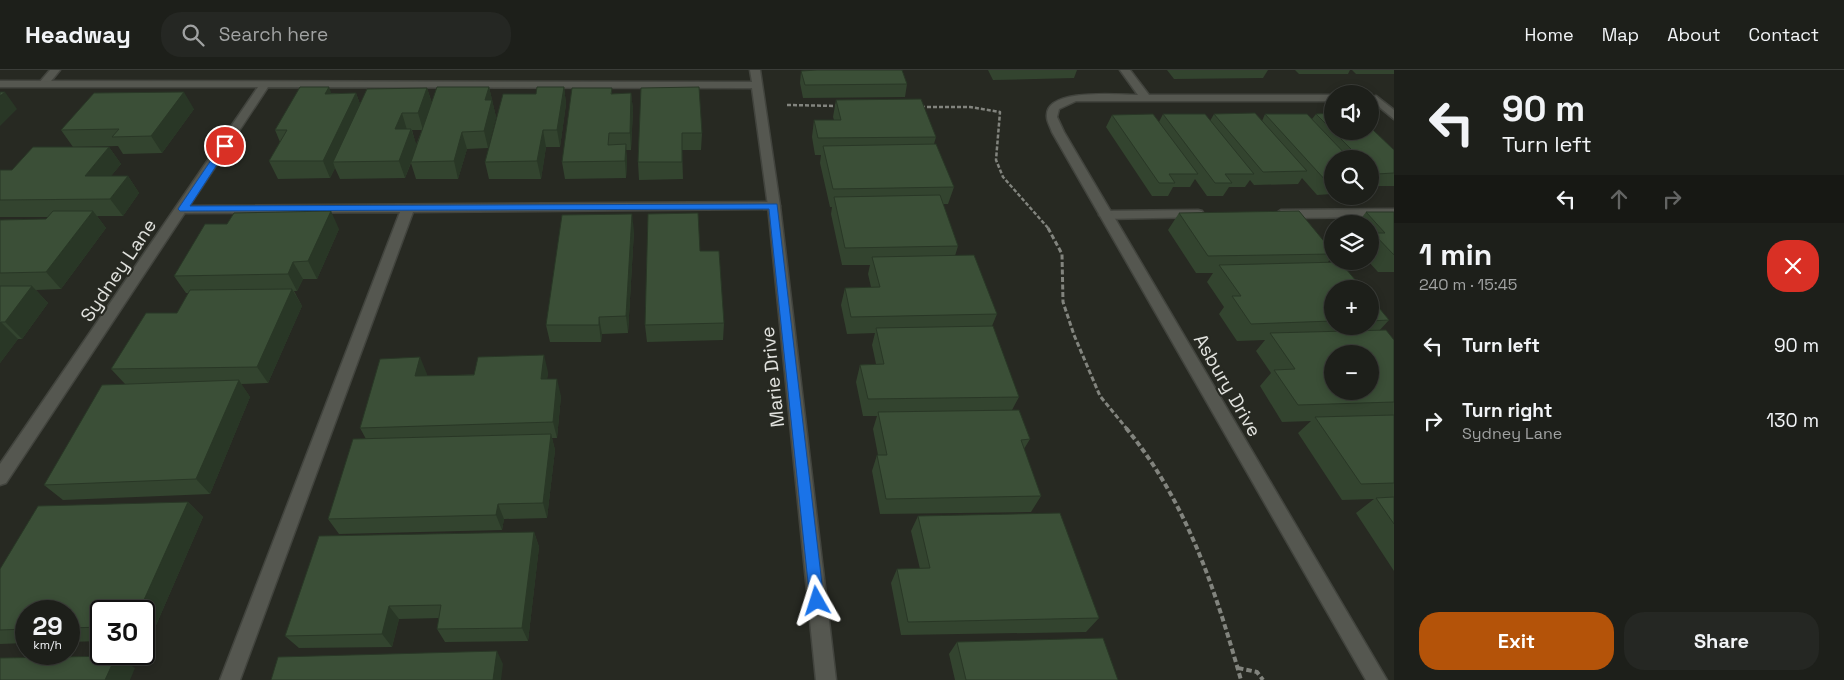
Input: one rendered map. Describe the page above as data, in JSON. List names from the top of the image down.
{
  "streets": {
    "street": ["Sydney Lane", "Marie Drive", "Asbury Drive"]
  },
  "page": {
    "header": "Headway",
    "search": "Search here",
    "nav": [
      "Home",
      "Map",
      "About",
      "Contact"
    ],
    "turn": ["90 m", "Turn left"],
    "map_buttons": ["+", "−"],
    "heading": ["1 min", "240 m · 15:45"],
    "list": [
      {
        "name": "Turn left",
        "value": "90 m"
      },
      {
        "name": "Turn right",
        "note": "Sydney Lane",
        "value": "130 m"
      }
    ],
    "speed": "29 km/h",
    "limit": "30",
    "buttons": ["Exit", "Share"]
  }
}
